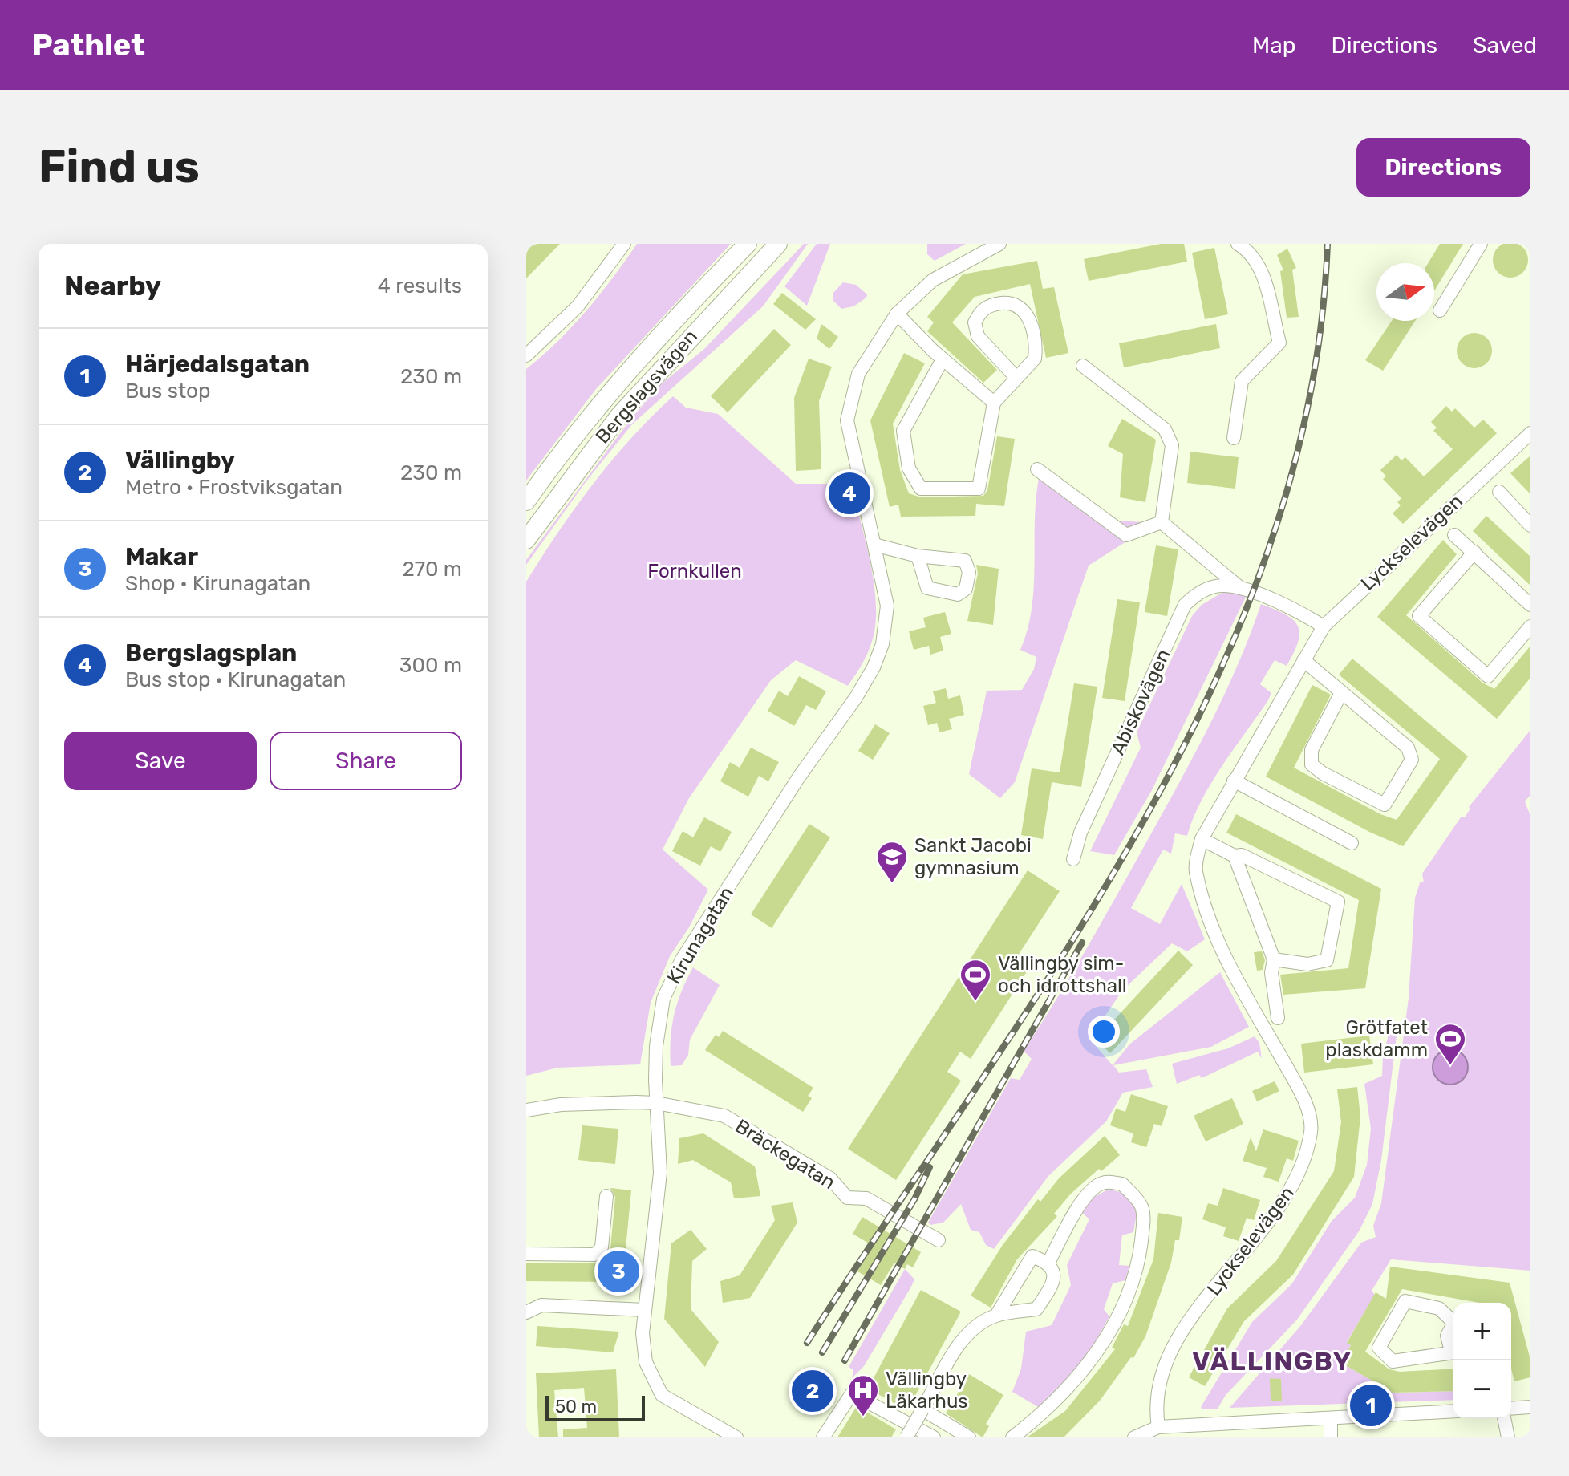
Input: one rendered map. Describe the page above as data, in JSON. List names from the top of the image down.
{
  "streets": {
    "main road": ["Bergslagsvägen"],
    "street": [
      "Lyckselevägen",
      "Abiskovägen",
      "Kirunagatan",
      "Bräckegatan"
    ]
  },
  "crossings": [
    ["Lyckselevägen", "Abiskovägen"],
    ["Kirunagatan", "Bräckegatan"]
  ],
  "districts": ["VÄLLINGBY"],
  "parks": ["Fornkullen"],
  "places": {
    "school or university": ["Sankt Jacobi gymnasium"],
    "sports": ["Vällingby sim- och idrottshall", "Grötfatet plaskdamm"],
    "hospital": ["Vällingby Läkarhus"]
  },
  "scale_bar": "50 m",
  "north": "right",
  "page": {
    "header": "Pathlet",
    "nav": ["Map", "Directions", "Saved"],
    "buttons": [
      "Directions",
      ["Save", "Share"]
    ],
    "title": "Find us",
    "heading": ["Nearby", "4 results"],
    "list": [
      {
        "mark": "1",
        "name": "Härjedalsgatan",
        "note": "Bus stop",
        "value": "230 m"
      },
      {
        "mark": "2",
        "name": "Vällingby",
        "note": "Metro · Frostviksgatan",
        "value": "230 m"
      },
      {
        "mark": "3",
        "name": "Makar",
        "note": "Shop · Kirunagatan",
        "value": "270 m"
      },
      {
        "mark": "4",
        "name": "Bergslagsplan",
        "note": "Bus stop · Kirunagatan",
        "value": "300 m"
      }
    ],
    "pins": [
      "4",
      "3",
      "2",
      "1"
    ],
    "map_buttons": ["+", "−"],
    "scale": "50 m"
  }
}
